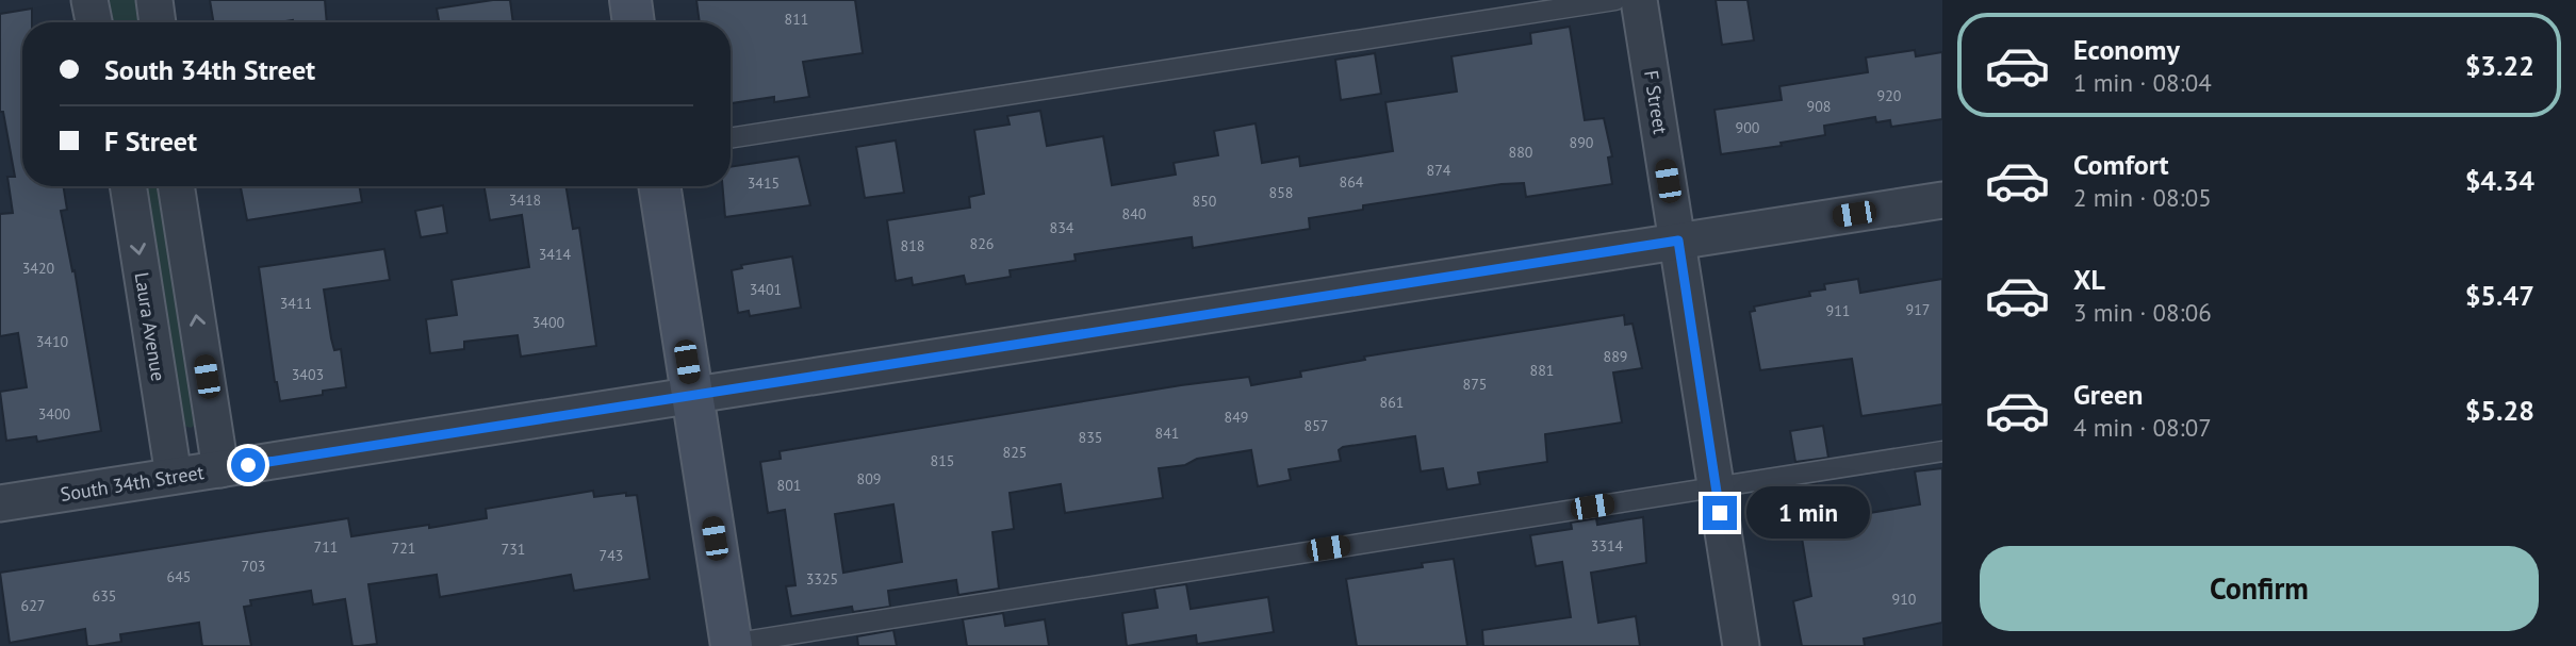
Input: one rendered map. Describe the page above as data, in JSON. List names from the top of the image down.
{
  "streets": {
    "street": ["F Street", "Laura Avenue", "South 34th Street"]
  },
  "crossings": [
    ["F Street", "South 34th Street"],
    ["Laura Avenue", "South 34th Street"]
  ],
  "house_numbers": [
    "811",
    "920",
    "908",
    "900",
    "890",
    "880",
    "874",
    "864",
    "3415",
    "858",
    "3418",
    "850",
    "840",
    "834",
    "826",
    "818",
    "3414",
    "3420",
    "3401",
    "3411",
    "917",
    "911",
    "3400",
    "3410",
    "889",
    "881",
    "3403",
    "875",
    "861",
    "3400",
    "849",
    "857",
    "841",
    "835",
    "825",
    "815",
    "809",
    "801",
    "3314",
    "711",
    "721",
    "731",
    "743",
    "703",
    "645",
    "3325",
    "635",
    "910",
    "627"
  ],
  "page": {
    "list": [
      {
        "name": "Economy",
        "note": "1 min · 08:04",
        "value": "$3.22"
      },
      {
        "name": "Comfort",
        "note": "2 min · 08:05",
        "value": "$4.34"
      },
      {
        "name": "XL",
        "note": "3 min · 08:06",
        "value": "$5.47"
      },
      {
        "name": "Green",
        "note": "4 min · 08:07",
        "value": "$5.28"
      }
    ],
    "banner": ["South 34th Street", "F Street"],
    "bubble": "1 min",
    "buttons": "Confirm"
  }
}
